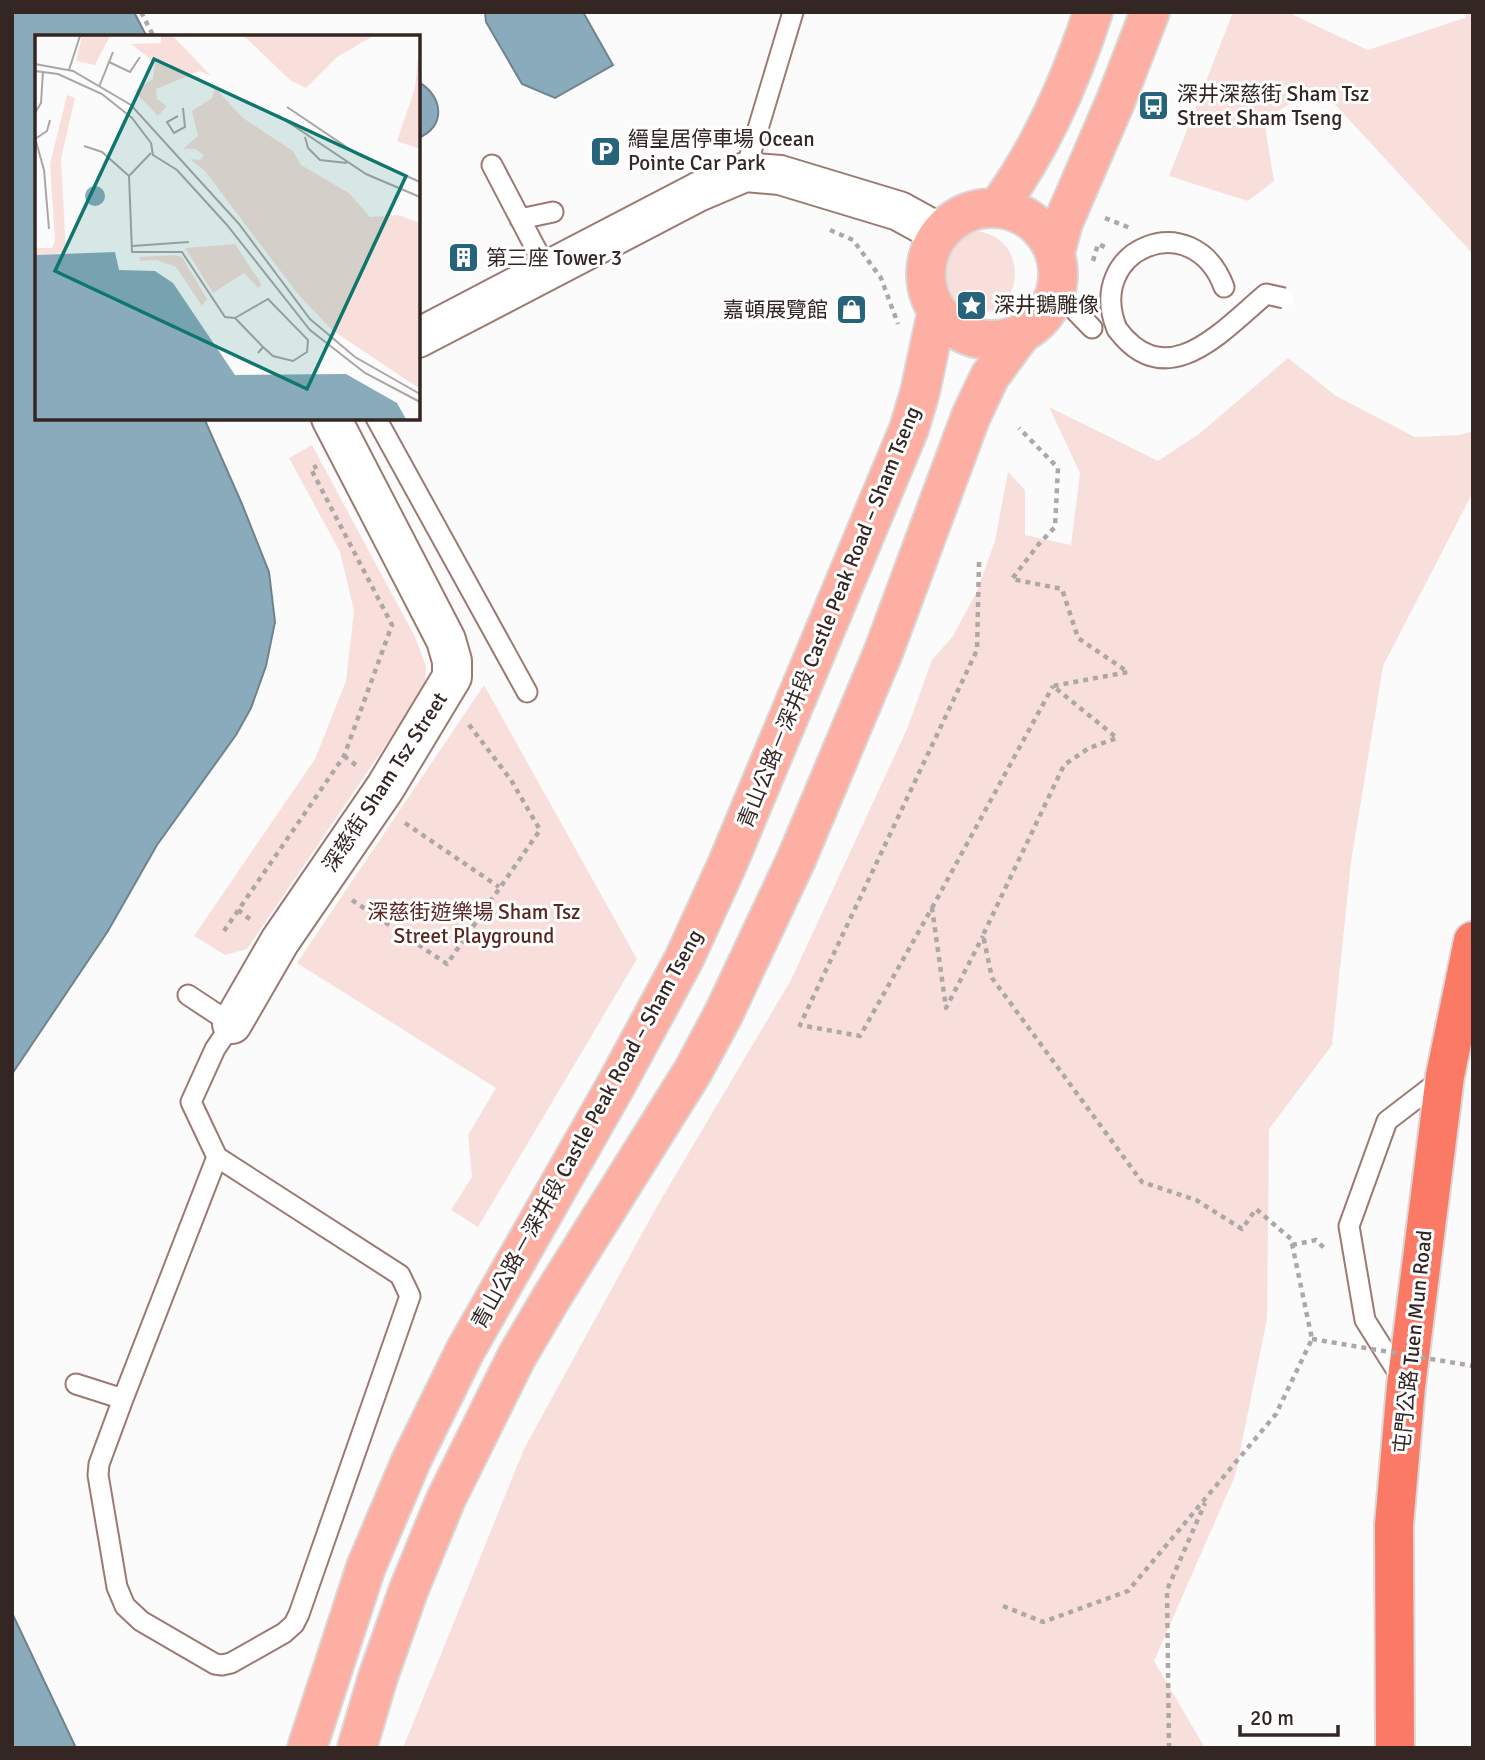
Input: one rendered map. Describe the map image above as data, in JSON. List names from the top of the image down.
{
  "streets": {
    "highway": ["屯門公路 Tuen Mun Road"],
    "main road": ["青山公路－深井段 Castle Peak Road – Sham Tseng"],
    "street": ["深慈街 Sham Tsz Street"]
  },
  "parks": ["深慈街遊樂場 Sham Tsz Street Playground"],
  "places": {
    "bus stop": ["深井深慈街 Sham Tsz Street Sham Tseng"],
    "parking": ["縉皇居停車場 Ocean Pointe Car Park"],
    "building": ["第三座 Tower 3"],
    "place": ["深井鵝雕像"],
    "shop": ["嘉頓展覽館"]
  },
  "scale_bar": "20 m"
}
